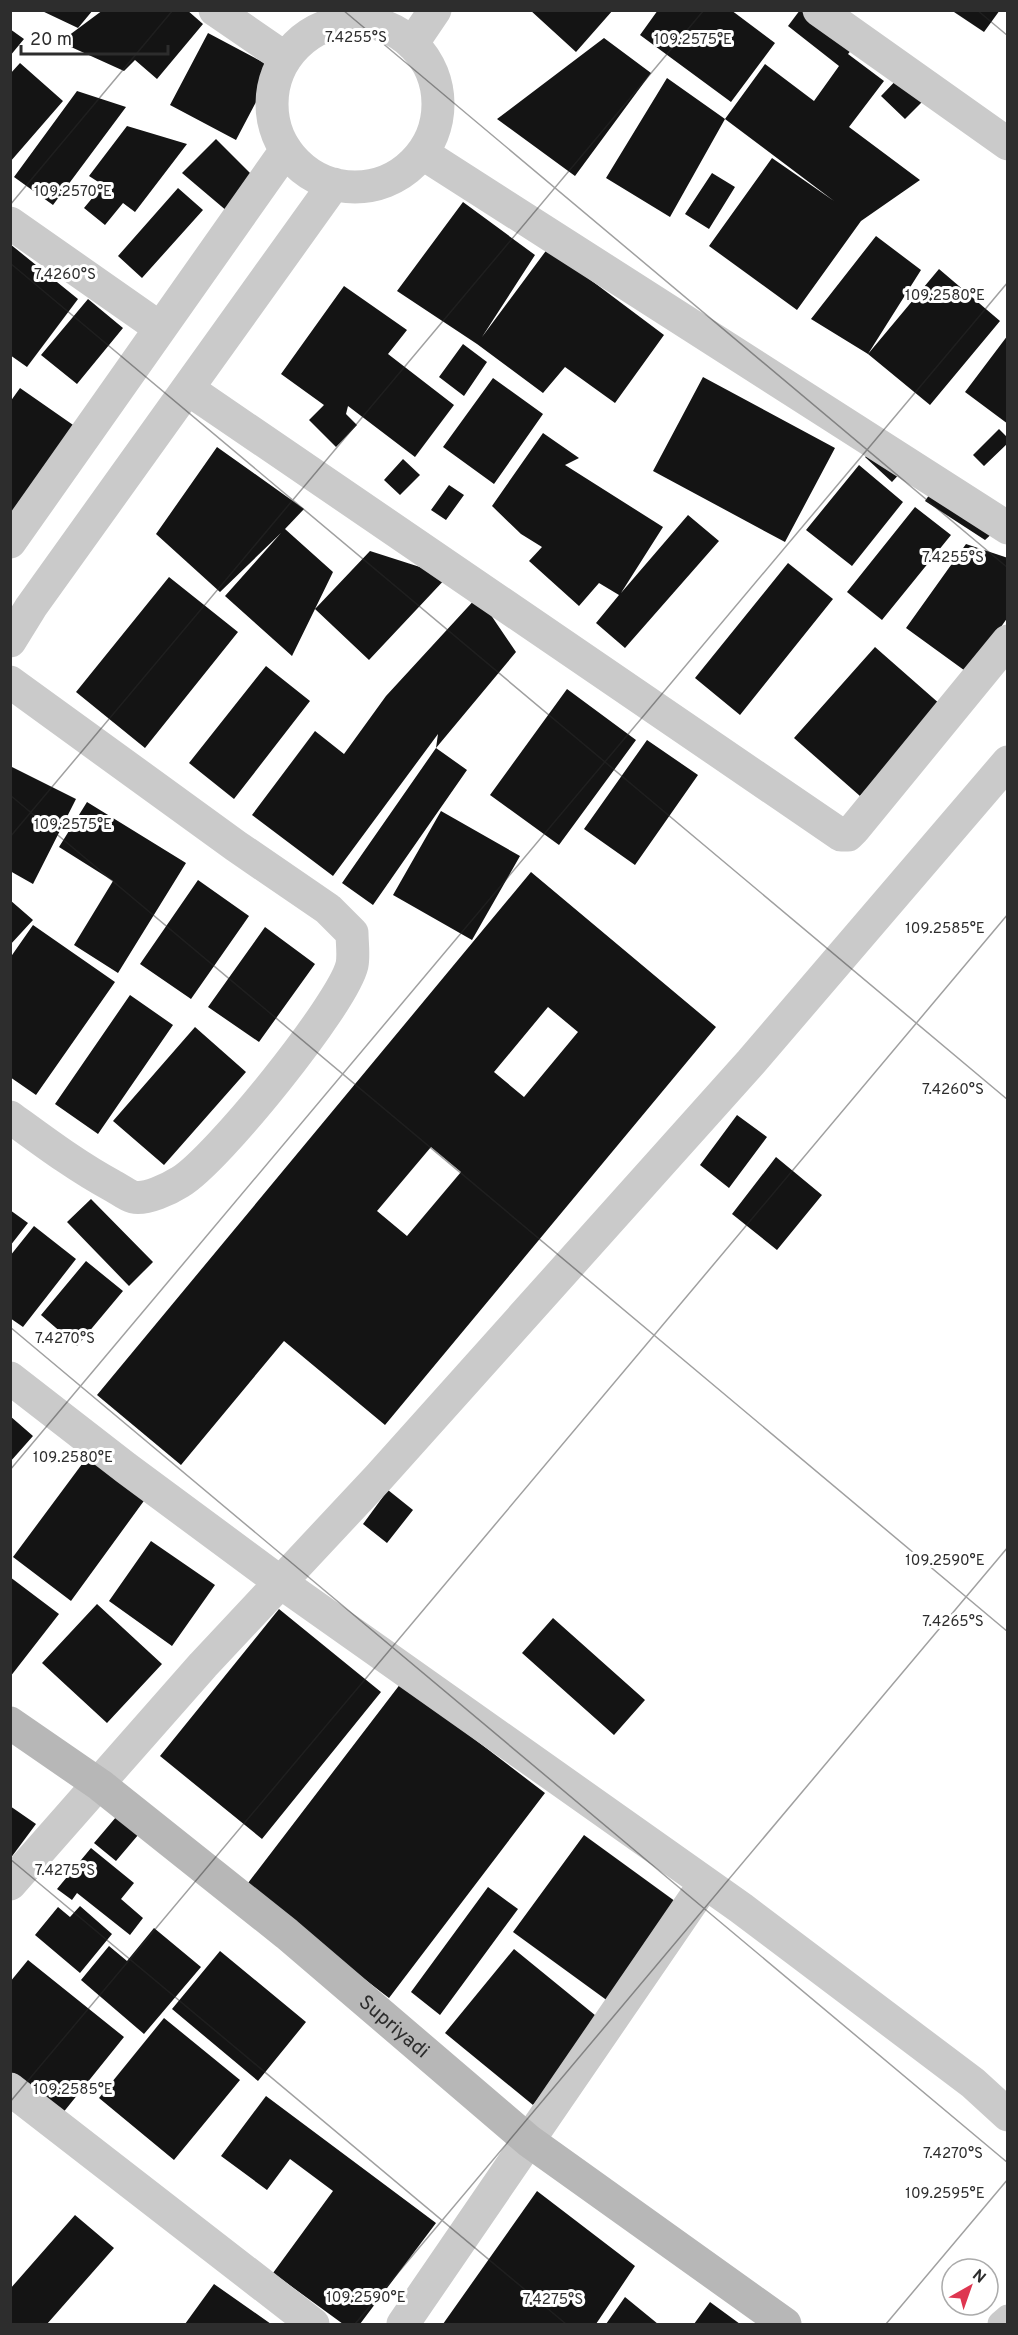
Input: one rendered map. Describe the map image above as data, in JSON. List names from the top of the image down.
{
  "streets": {
    "main road": ["Supriyadi"]
  },
  "scale_bar": "20 m",
  "north": "top right",
  "coordinates": [
    "7.4255°S",
    "109.2575°E",
    "109.2570°E",
    "7.4260°S",
    "109.2580°E",
    "109.2585°E",
    "7.4270°S",
    "109.2590°E",
    "7.4265°S",
    "7.4275°S",
    "109.2595°E"
  ]
}
